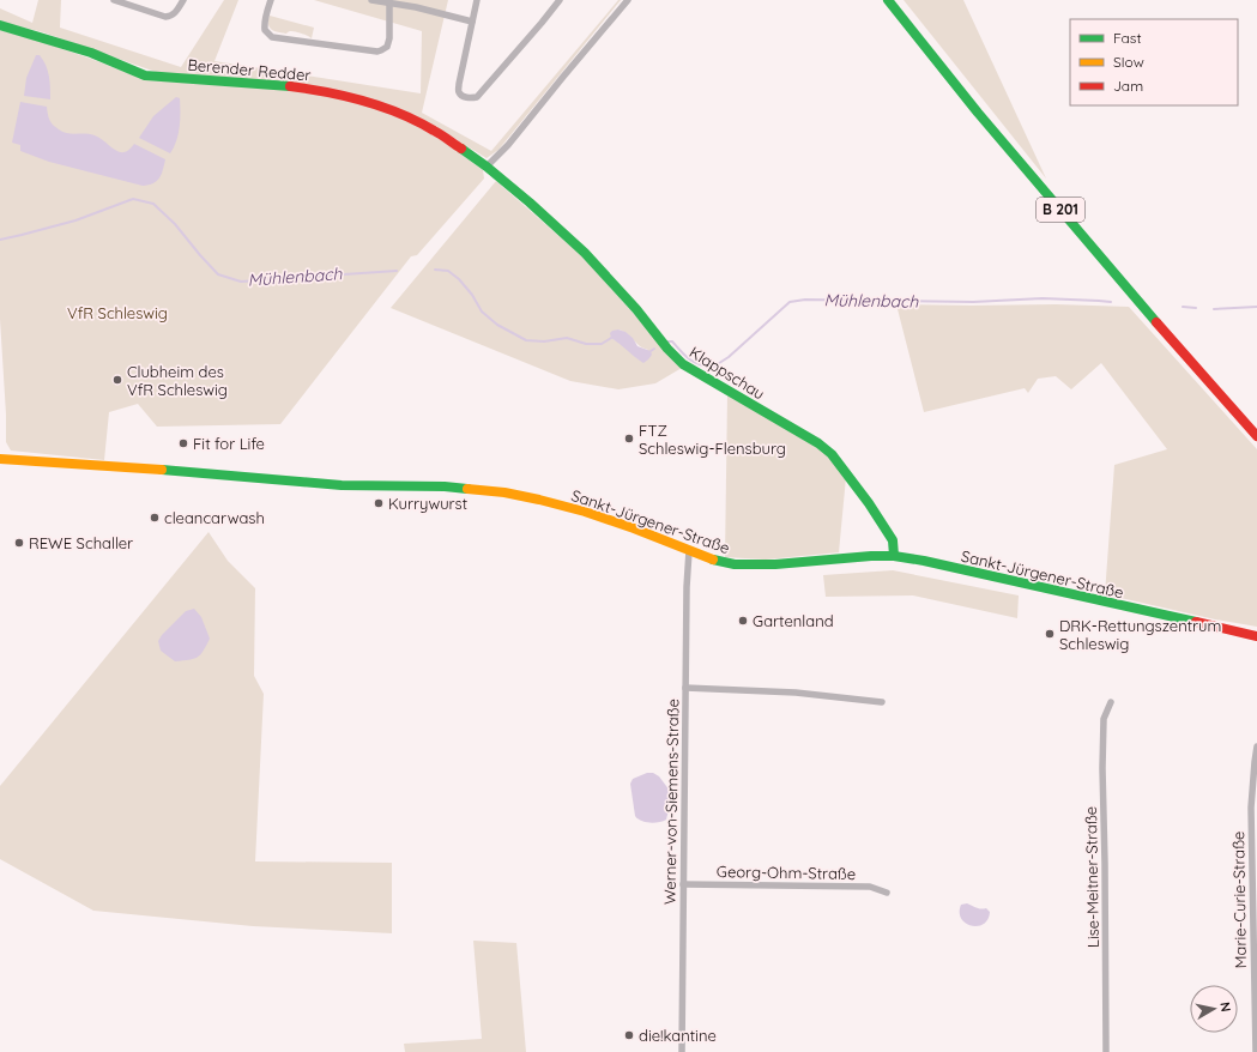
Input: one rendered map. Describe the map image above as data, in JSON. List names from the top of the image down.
{
  "streets": {
    "street": [
      "Berender Redder",
      "B 201",
      "Klappschau",
      "Sankt-Jürgener-Straße",
      "Werner-von-Siemens-Straße",
      "Georg-Ohm-Straße",
      "Lise-Meitner-Straße",
      "Marie-Curie-Straße"
    ]
  },
  "crossings": [
    ["Berender Redder", "Klappschau"],
    ["Klappschau", "Sankt-Jürgener-Straße"],
    ["Sankt-Jürgener-Straße", "Werner-von-Siemens-Straße"],
    ["Werner-von-Siemens-Straße", "Georg-Ohm-Straße"]
  ],
  "water": ["Mühlenbach"],
  "parks": ["VfR Schleswig"],
  "places": [
    "Clubheim des VfR Schleswig",
    "FTZ Schleswig-Flensburg",
    "Fit for Life",
    "Kurrywurst",
    "cleancarwash",
    "REWE Schaller",
    "Gartenland",
    "DRK-Rettungszentrum Schleswig",
    "die!kantine"
  ],
  "legend": ["Fast", "Slow", "Jam"],
  "north": "right"
}
